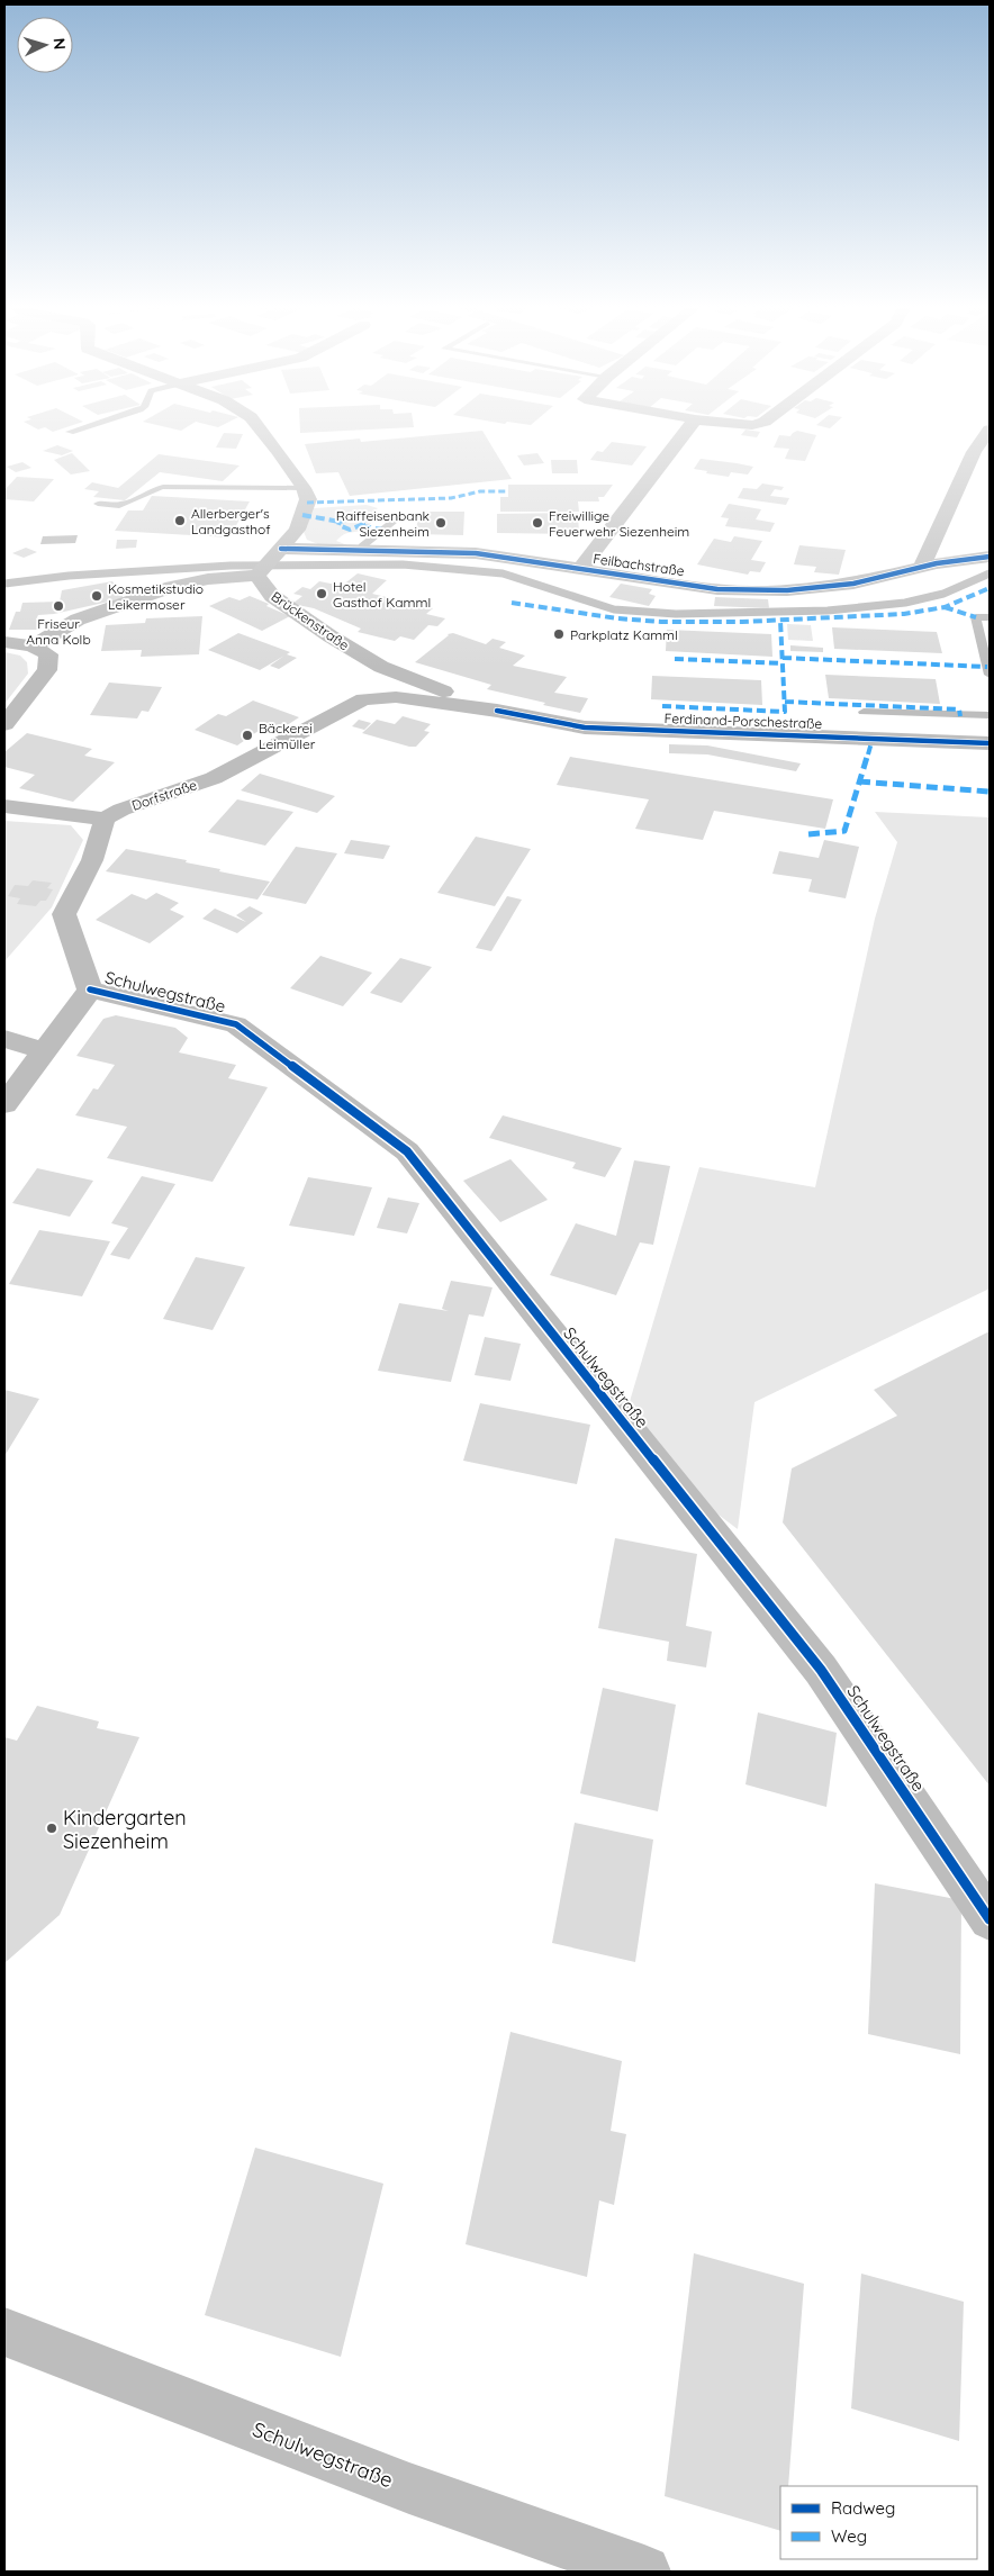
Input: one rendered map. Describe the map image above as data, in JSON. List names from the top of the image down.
{
  "streets": {
    "street": [
      "Feilbachstraße",
      "Brückenstraße",
      "Ferdinand-Porschestraße",
      "Dorfstraße",
      "Schulwegstraße"
    ]
  },
  "crossings": [
    ["Feilbachstraße", "Brückenstraße"],
    ["Brückenstraße", "Ferdinand-Porschestraße"],
    ["Brückenstraße", "Dorfstraße"],
    ["Ferdinand-Porschestraße", "Dorfstraße"],
    ["Dorfstraße", "Schulwegstraße"]
  ],
  "places": [
    "Allerberger's Landgasthof",
    "Raiffeisenbank Siezenheim",
    "Freiwillige Feuerwehr Siezenheim",
    "Hotel Gasthof Kamml",
    "Kosmetikstudio Leikermoser",
    "Friseur Anna Kolb",
    "Parkplatz Kamml",
    "Bäckerei Leimüller",
    "Kindergarten Siezenheim"
  ],
  "legend": ["Radweg", "Weg"],
  "north": "right"
}
